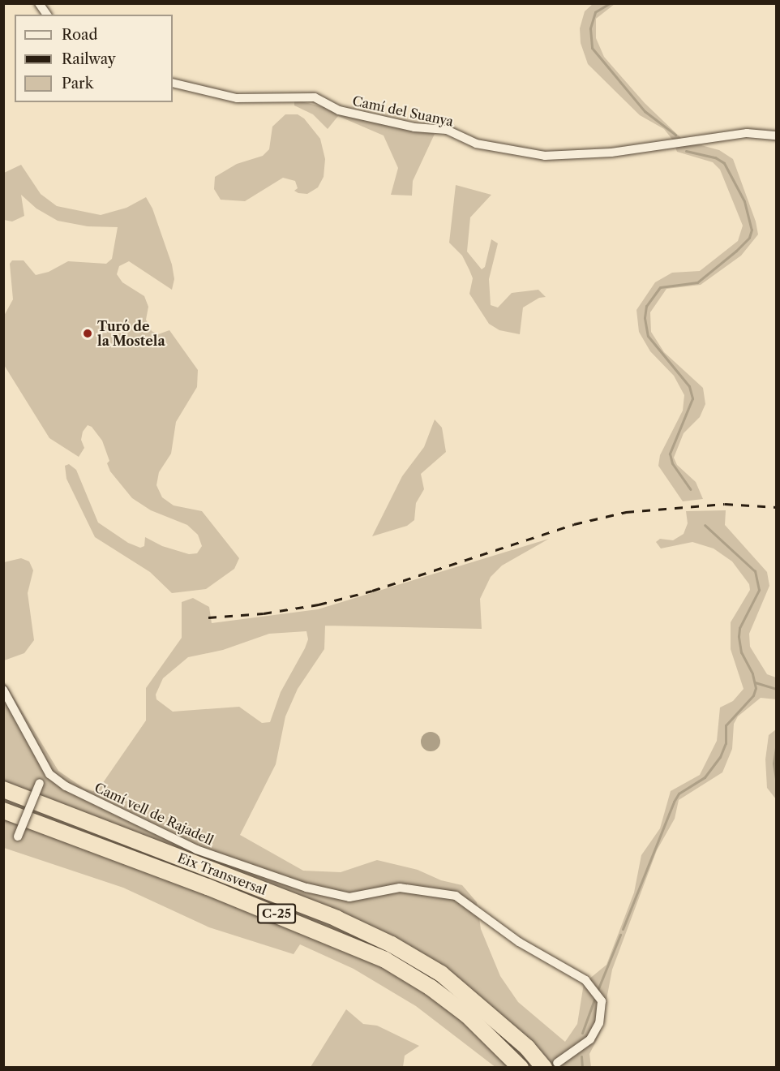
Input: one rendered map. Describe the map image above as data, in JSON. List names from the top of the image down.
{
  "streets": {
    "highway": ["Eix Transversal", "C-25"],
    "street": ["Camí del Suanya", "Camí vell de Rajadell"]
  },
  "crossings": [
    ["Camí vell de Rajadell", "Eix Transversal"]
  ],
  "places": ["Turó de la Mostela"],
  "legend": ["Road", "Railway", "Park"]
}
